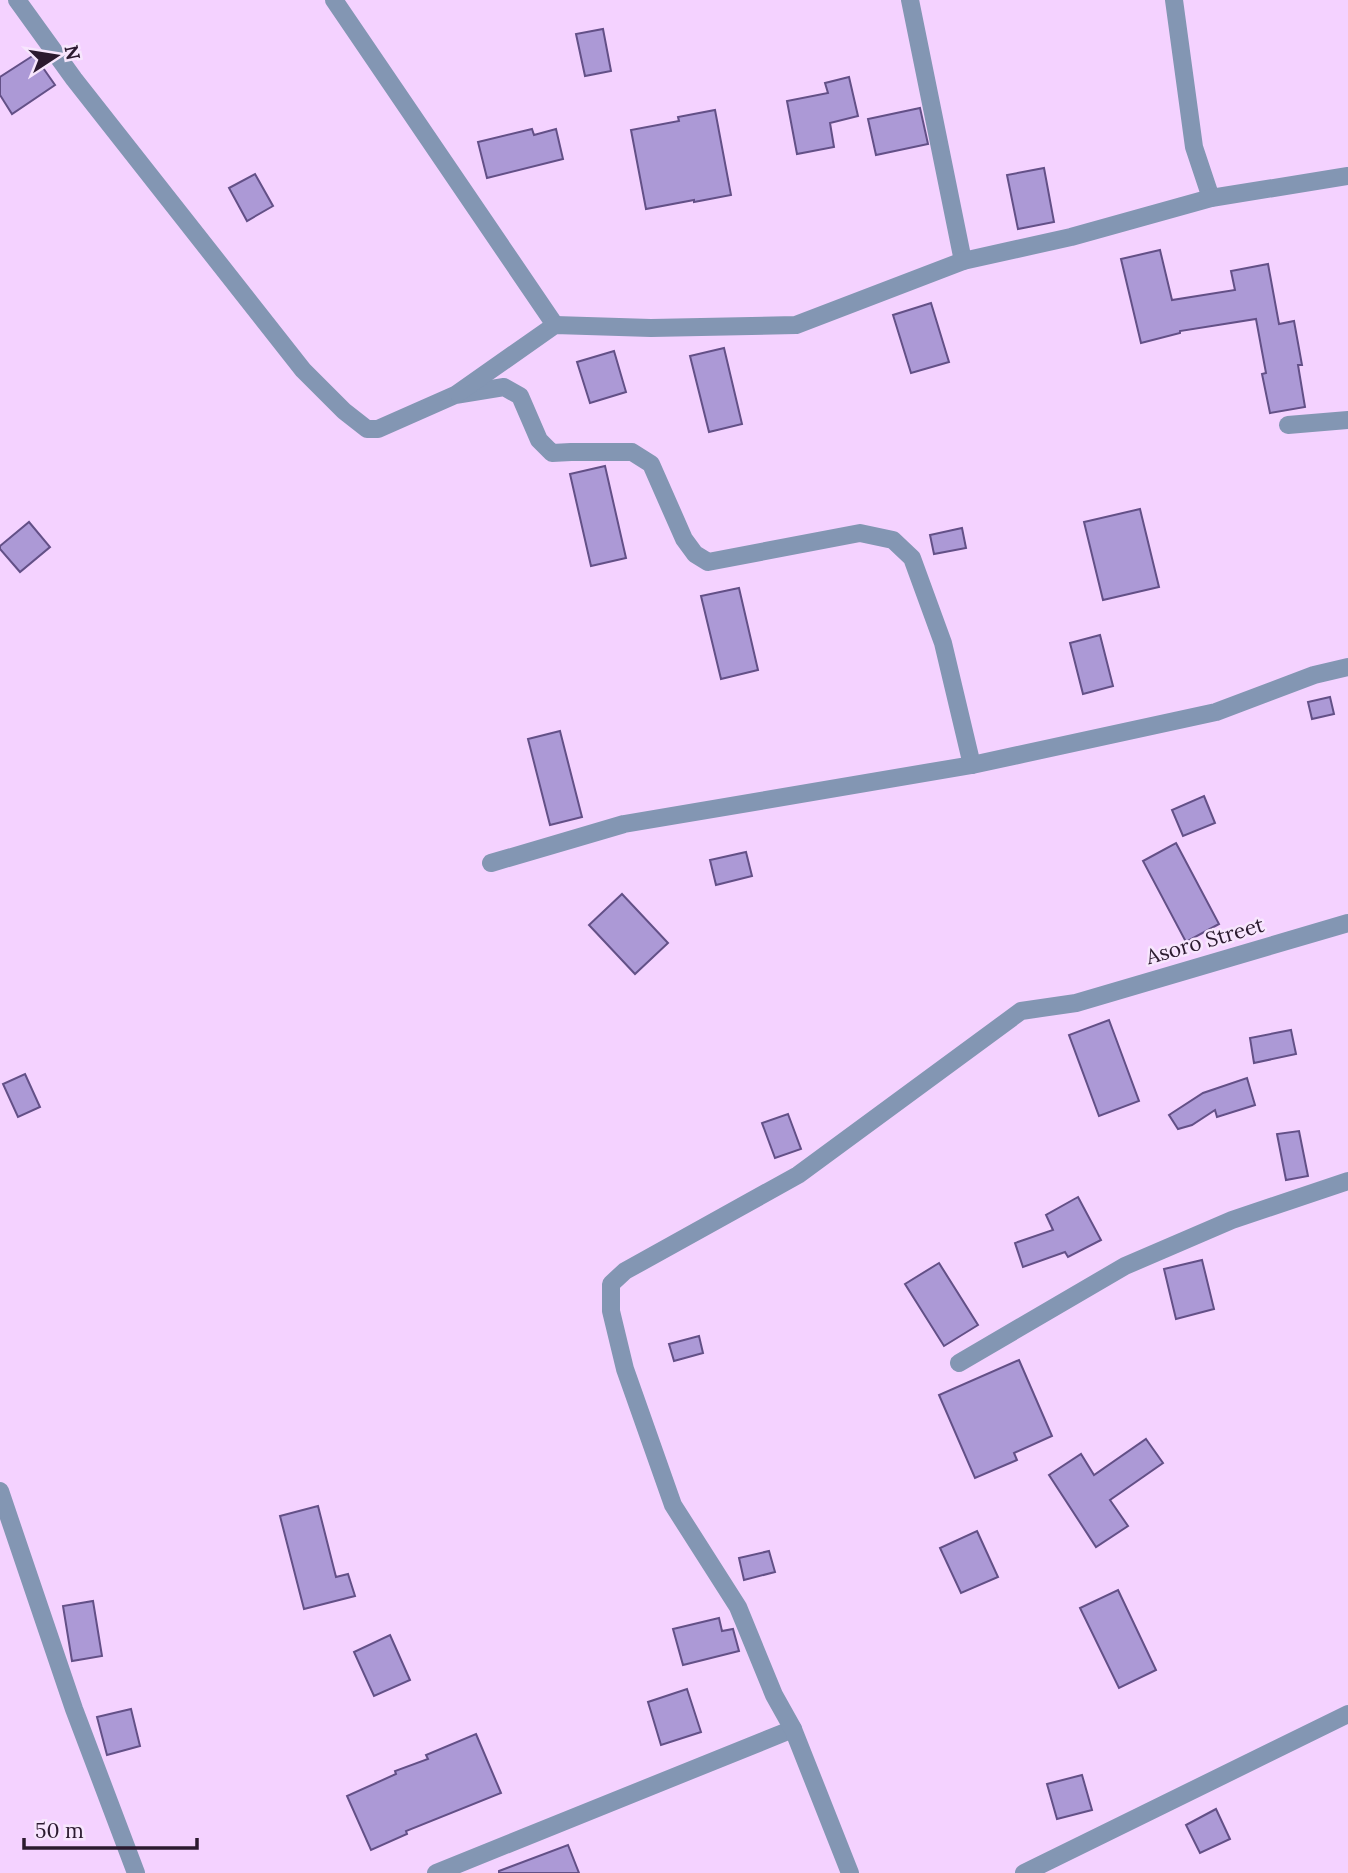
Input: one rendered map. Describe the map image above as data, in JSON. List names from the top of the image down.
{
  "streets": {
    "street": ["Asoro Street"]
  },
  "scale_bar": "50 m",
  "north": "right"
}
